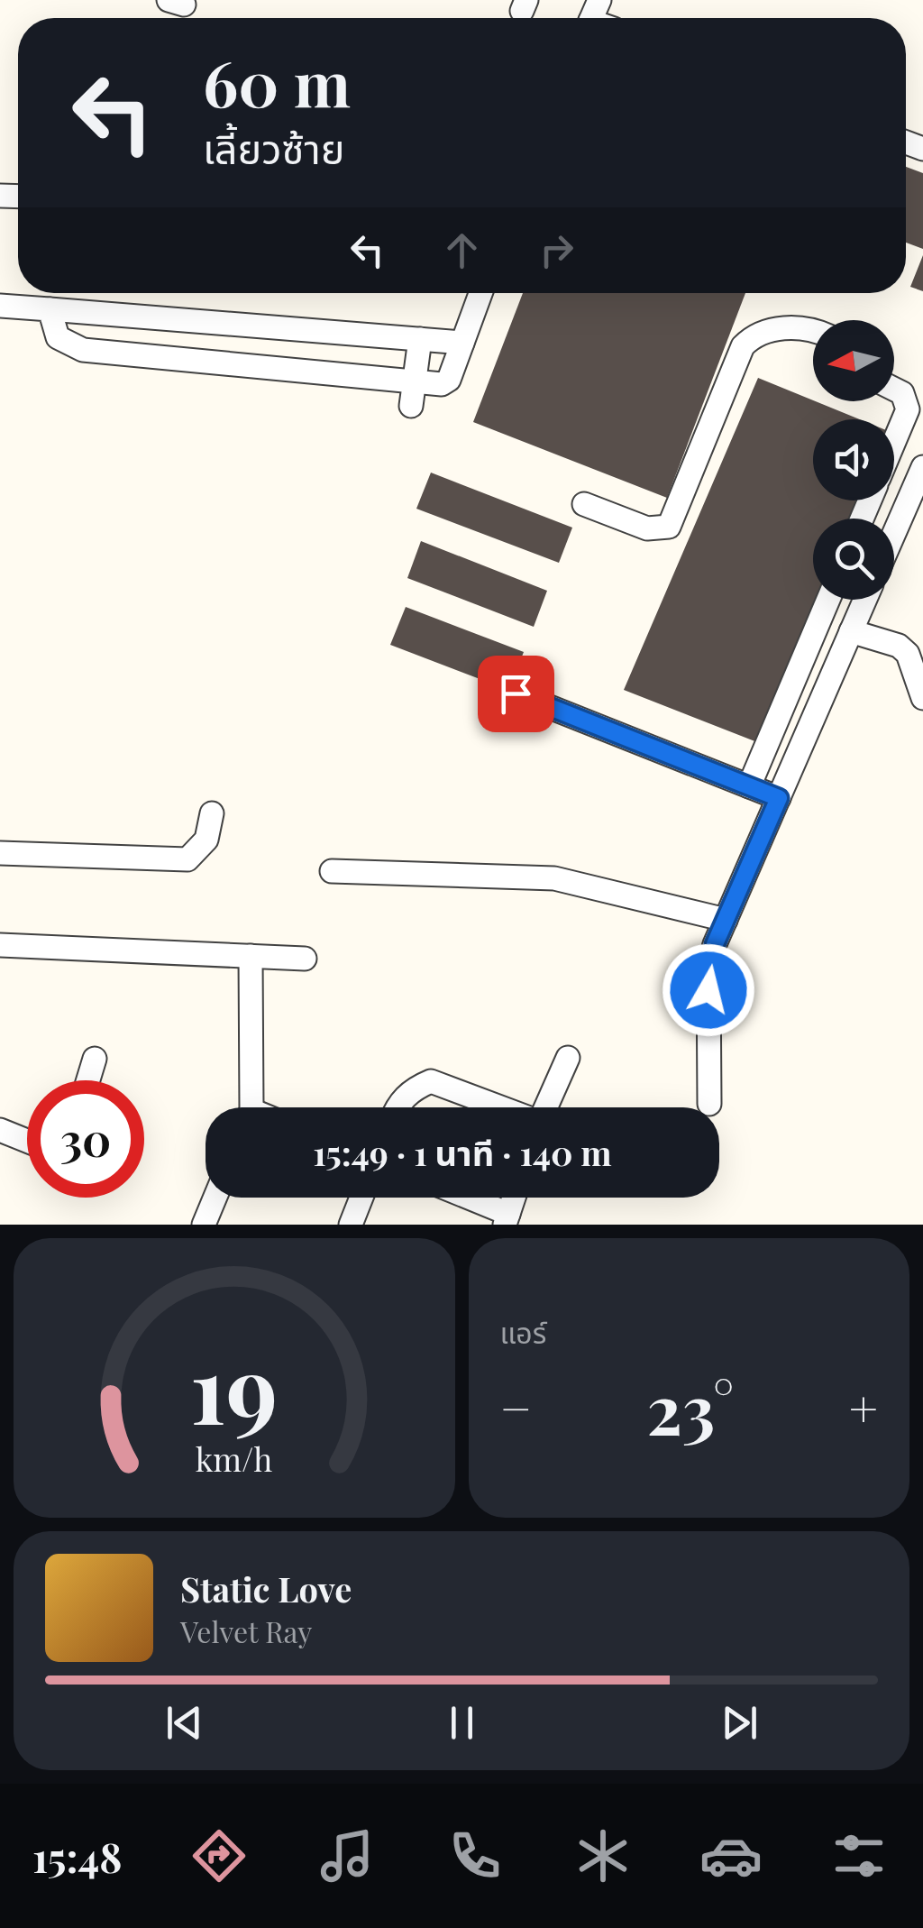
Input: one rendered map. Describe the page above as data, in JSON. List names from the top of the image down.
{
  "north": "left",
  "page": {
    "turn": ["60 m", "เลี้ยวซ้าย"],
    "limit": "30",
    "trip": "15:49 · 1 นาที · 140 m",
    "tile": "แอร์",
    "heat": ["−", "23°", "+"],
    "song": ["Static Love", "Velvet Ray"],
    "tabs": "15:48",
    "gauge": ["19", "km/h"]
  }
}
